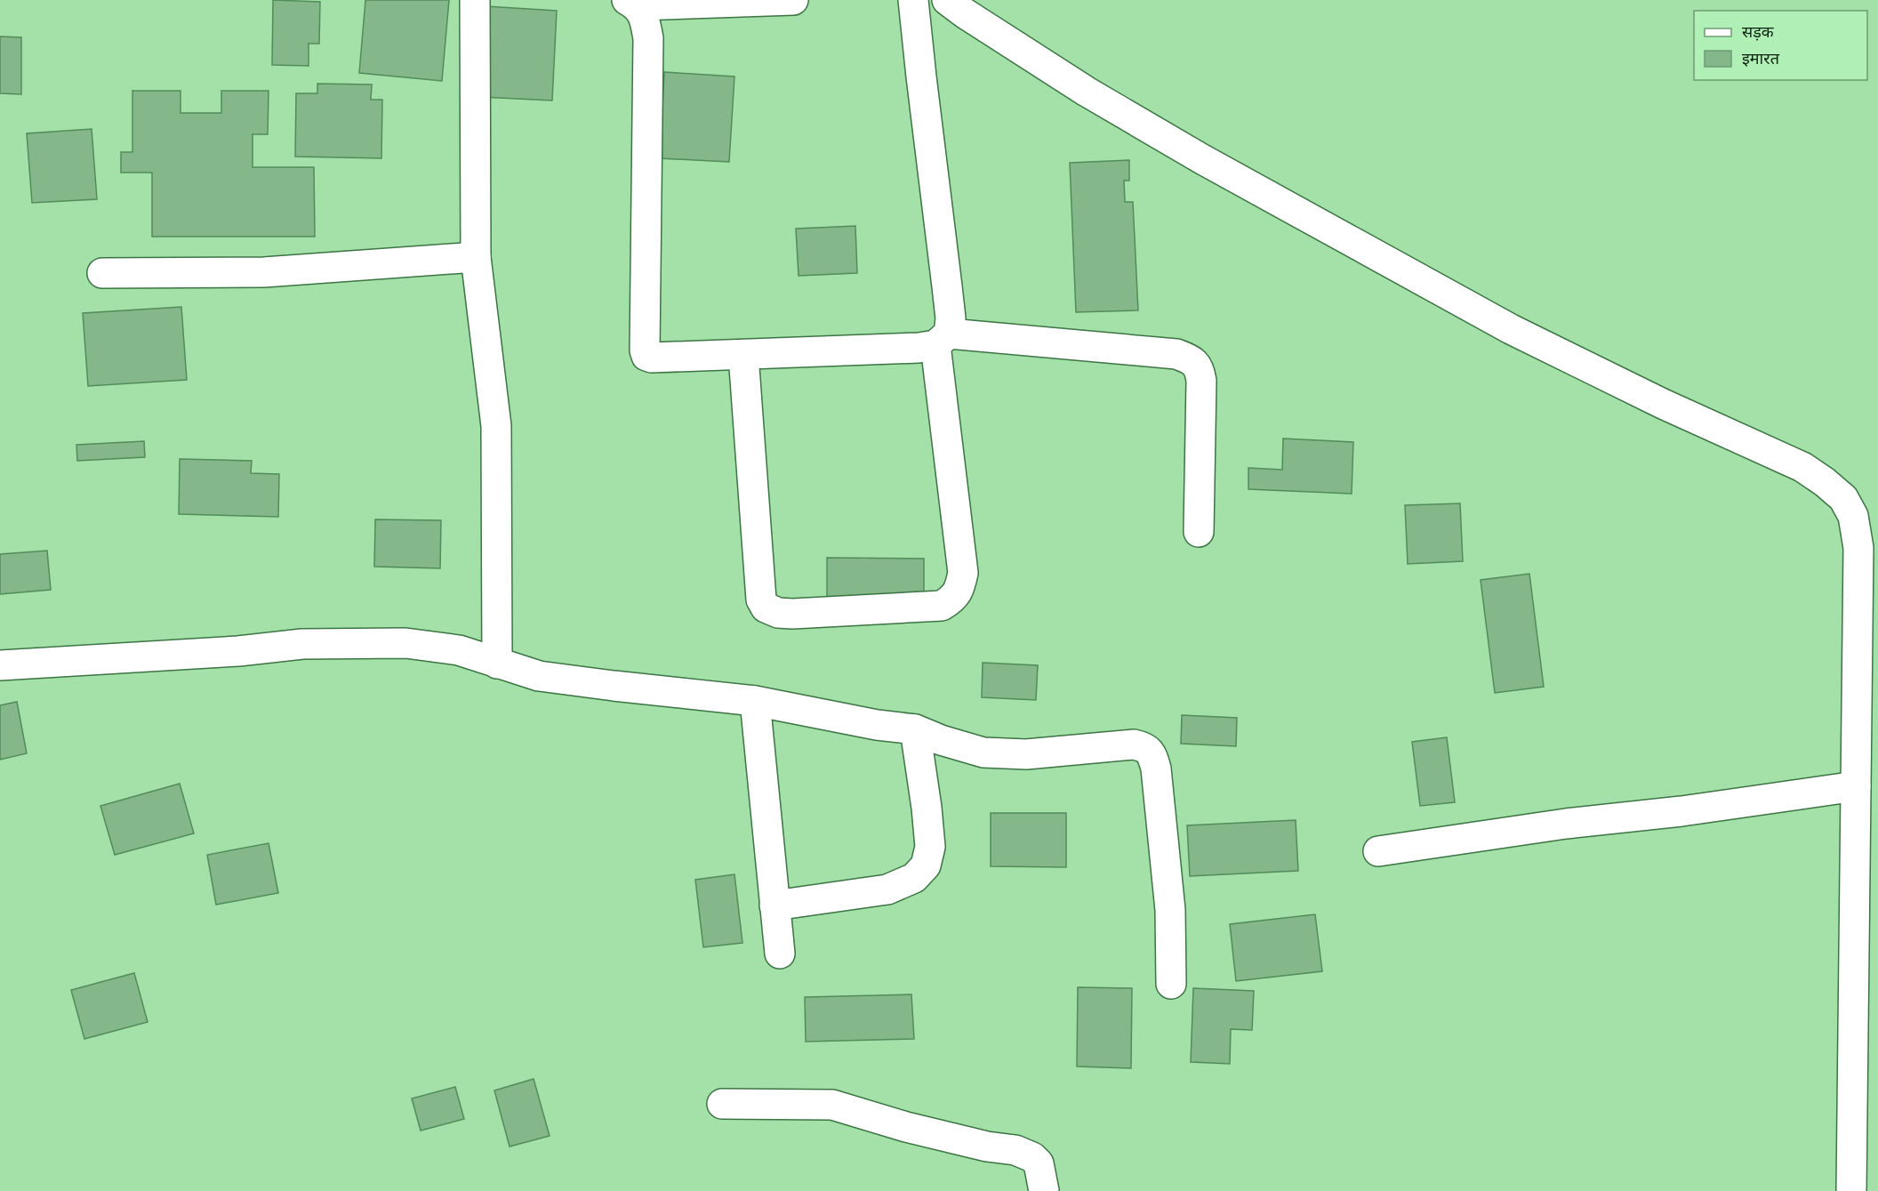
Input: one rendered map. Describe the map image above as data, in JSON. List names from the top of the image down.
{
  "legend": ["सड़क", "इमारत"]
}
